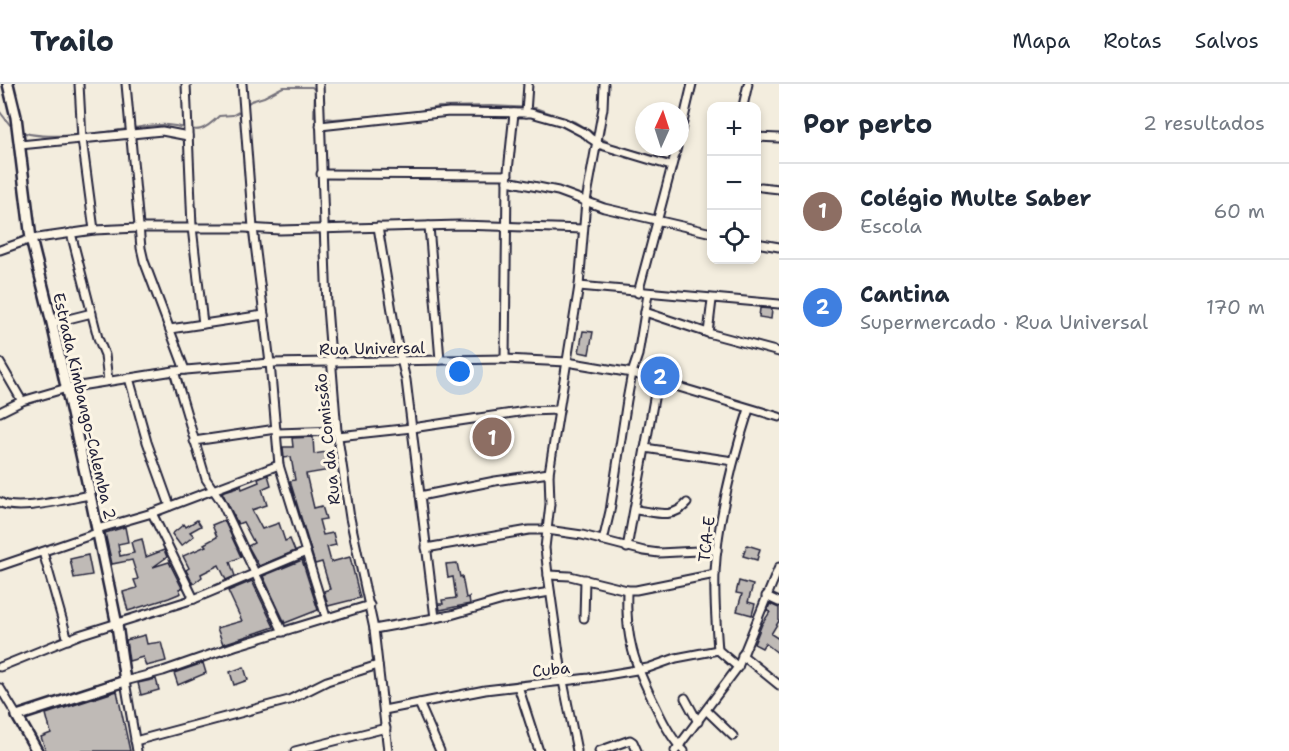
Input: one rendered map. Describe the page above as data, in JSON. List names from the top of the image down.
{
  "streets": {
    "main road": ["Estrada Kimbango-Calemba 2"],
    "street": [
      "Rua Universal",
      "Rua da Comissão",
      "TCA-E",
      "Cuba"
    ]
  },
  "crossings": [
    ["Rua Universal", "Estrada Kimbango-Calemba 2"],
    ["Rua Universal", "Rua da Comissão"],
    ["Rua Universal", "TCA-E"],
    ["Rua da Comissão", "Cuba"],
    ["TCA-E", "Cuba"]
  ],
  "north": "top",
  "page": {
    "header": "Trailo",
    "nav": ["Mapa", "Rotas", "Salvos"],
    "heading": ["Por perto", "2 resultados"],
    "map_buttons": ["+", "−"],
    "list": [
      {
        "mark": "1",
        "name": "Colégio Multe Saber",
        "note": "Escola",
        "value": "60 m"
      },
      {
        "mark": "2",
        "name": "Cantina",
        "note": "Supermercado · Rua Universal",
        "value": "170 m"
      }
    ],
    "pins": ["2", "1"]
  }
}
